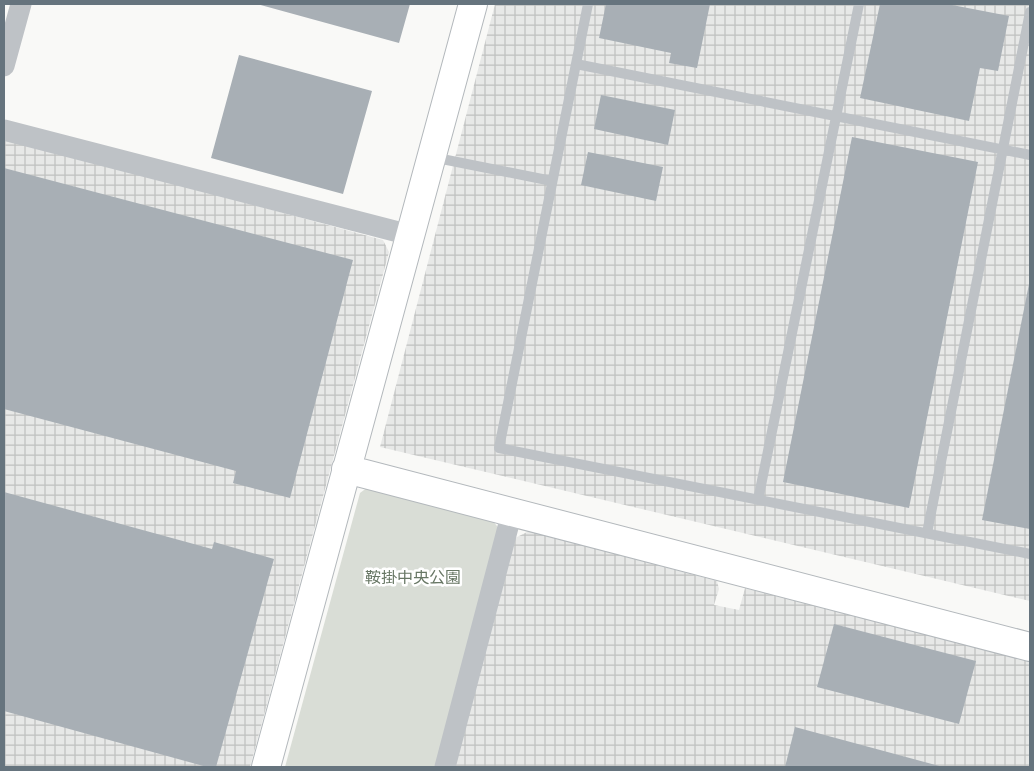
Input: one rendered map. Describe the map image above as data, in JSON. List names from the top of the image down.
{
  "parks": ["鞍掛中央公園"]
}
